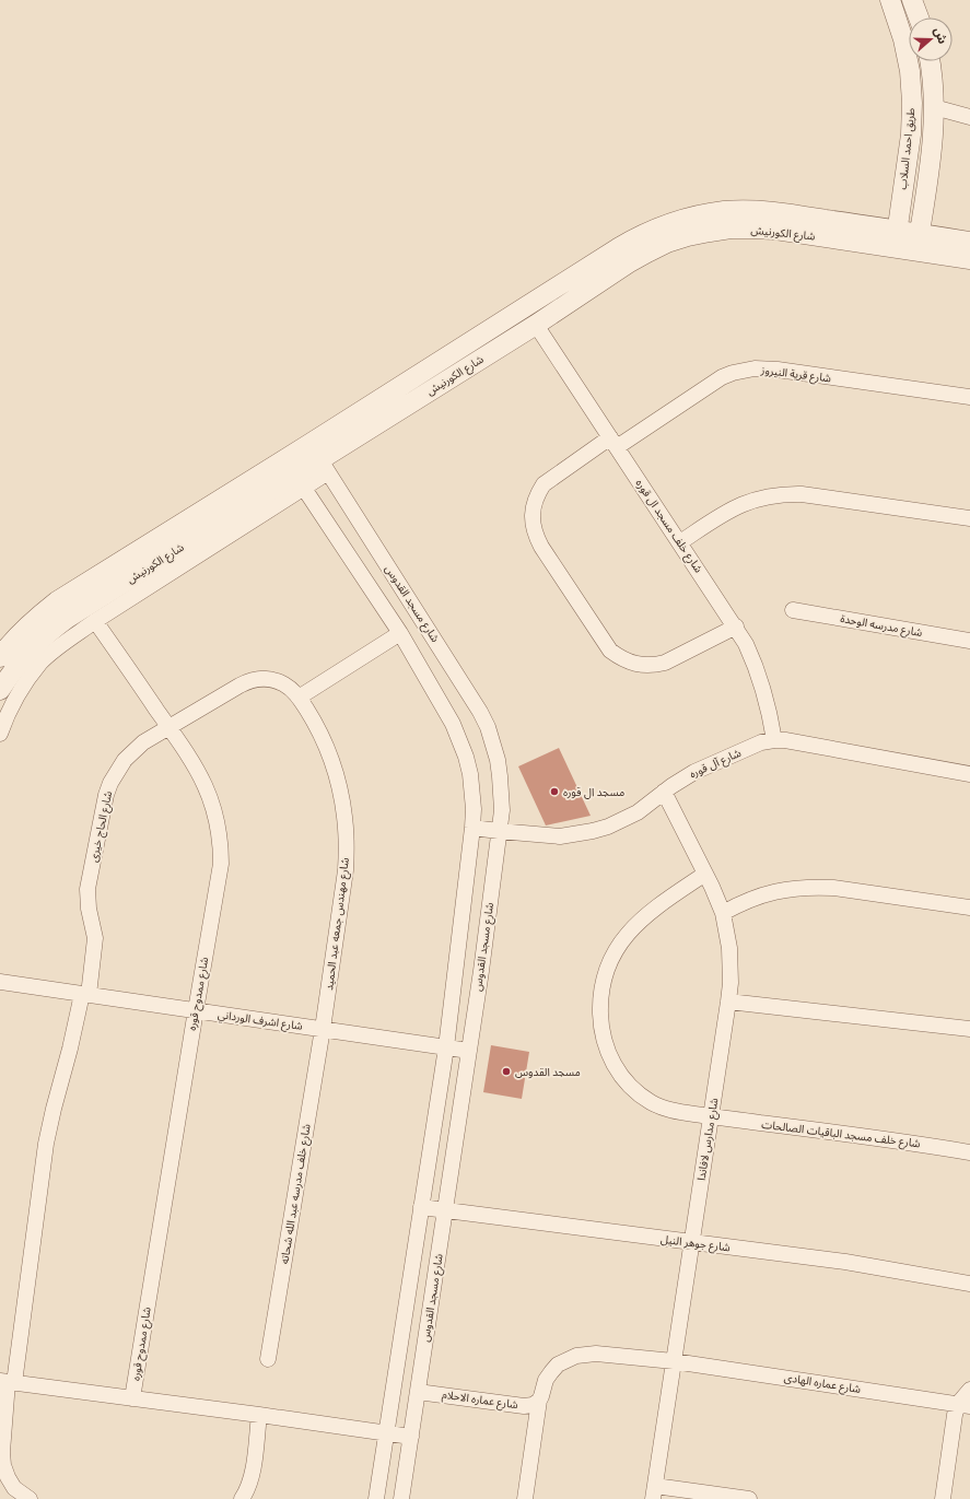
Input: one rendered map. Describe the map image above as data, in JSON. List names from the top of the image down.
{
  "streets": {
    "street": [
      "طريق احمد السلاب",
      "شارع الكورنيش",
      "شارع قرية النيروز",
      "شارع خلف مسجد ال قوره",
      "شارع مسجد القدوس",
      "شارع مدرسه الوحدة",
      "شارع آل قوره",
      "شارع الحاج خيرى",
      "شارع مهندس جمعه عبد الحميد",
      "شارع ممدوح قوره",
      "شارع اشرف الورداني",
      "شارع خلف مسجد الباقيات الصالحات",
      "شارع مدارس لافاندا",
      "شارع خلف مدرسه عبد الله شحاته",
      "شارع جوهر النيل",
      "شارع عماره الهادى",
      "شارع عماره الاحلام"
    ]
  },
  "crossings": [
    ["طريق احمد السلاب", "شارع الكورنيش"],
    ["شارع الكورنيش", "شارع خلف مسجد ال قوره"],
    ["شارع الكورنيش", "شارع مسجد القدوس"],
    ["شارع قرية النيروز", "شارع خلف مسجد ال قوره"],
    ["شارع خلف مسجد ال قوره", "شارع آل قوره"],
    ["شارع مسجد القدوس", "شارع آل قوره"],
    ["شارع مسجد القدوس", "شارع اشرف الورداني"],
    ["شارع مسجد القدوس", "شارع جوهر النيل"],
    ["شارع مسجد القدوس", "شارع عماره الاحلام"],
    ["شارع آل قوره", "شارع مدارس لافاندا"],
    ["شارع الحاج خيرى", "شارع مهندس جمعه عبد الحميد"],
    ["شارع الحاج خيرى", "شارع ممدوح قوره"],
    ["شارع الحاج خيرى", "شارع اشرف الورداني"],
    ["شارع مهندس جمعه عبد الحميد", "شارع اشرف الورداني"],
    ["شارع مهندس جمعه عبد الحميد", "شارع خلف مدرسه عبد الله شحاته"],
    ["شارع ممدوح قوره", "شارع اشرف الورداني"],
    ["شارع اشرف الورداني", "شارع خلف مدرسه عبد الله شحاته"],
    ["شارع خلف مسجد الباقيات الصالحات", "شارع مدارس لافاندا"],
    ["شارع مدارس لافاندا", "شارع جوهر النيل"],
    ["شارع مدارس لافاندا", "شارع عماره الهادى"]
  ],
  "places": ["مسجد ال قوره", "مسجد القدوس"],
  "north": "right"
}
